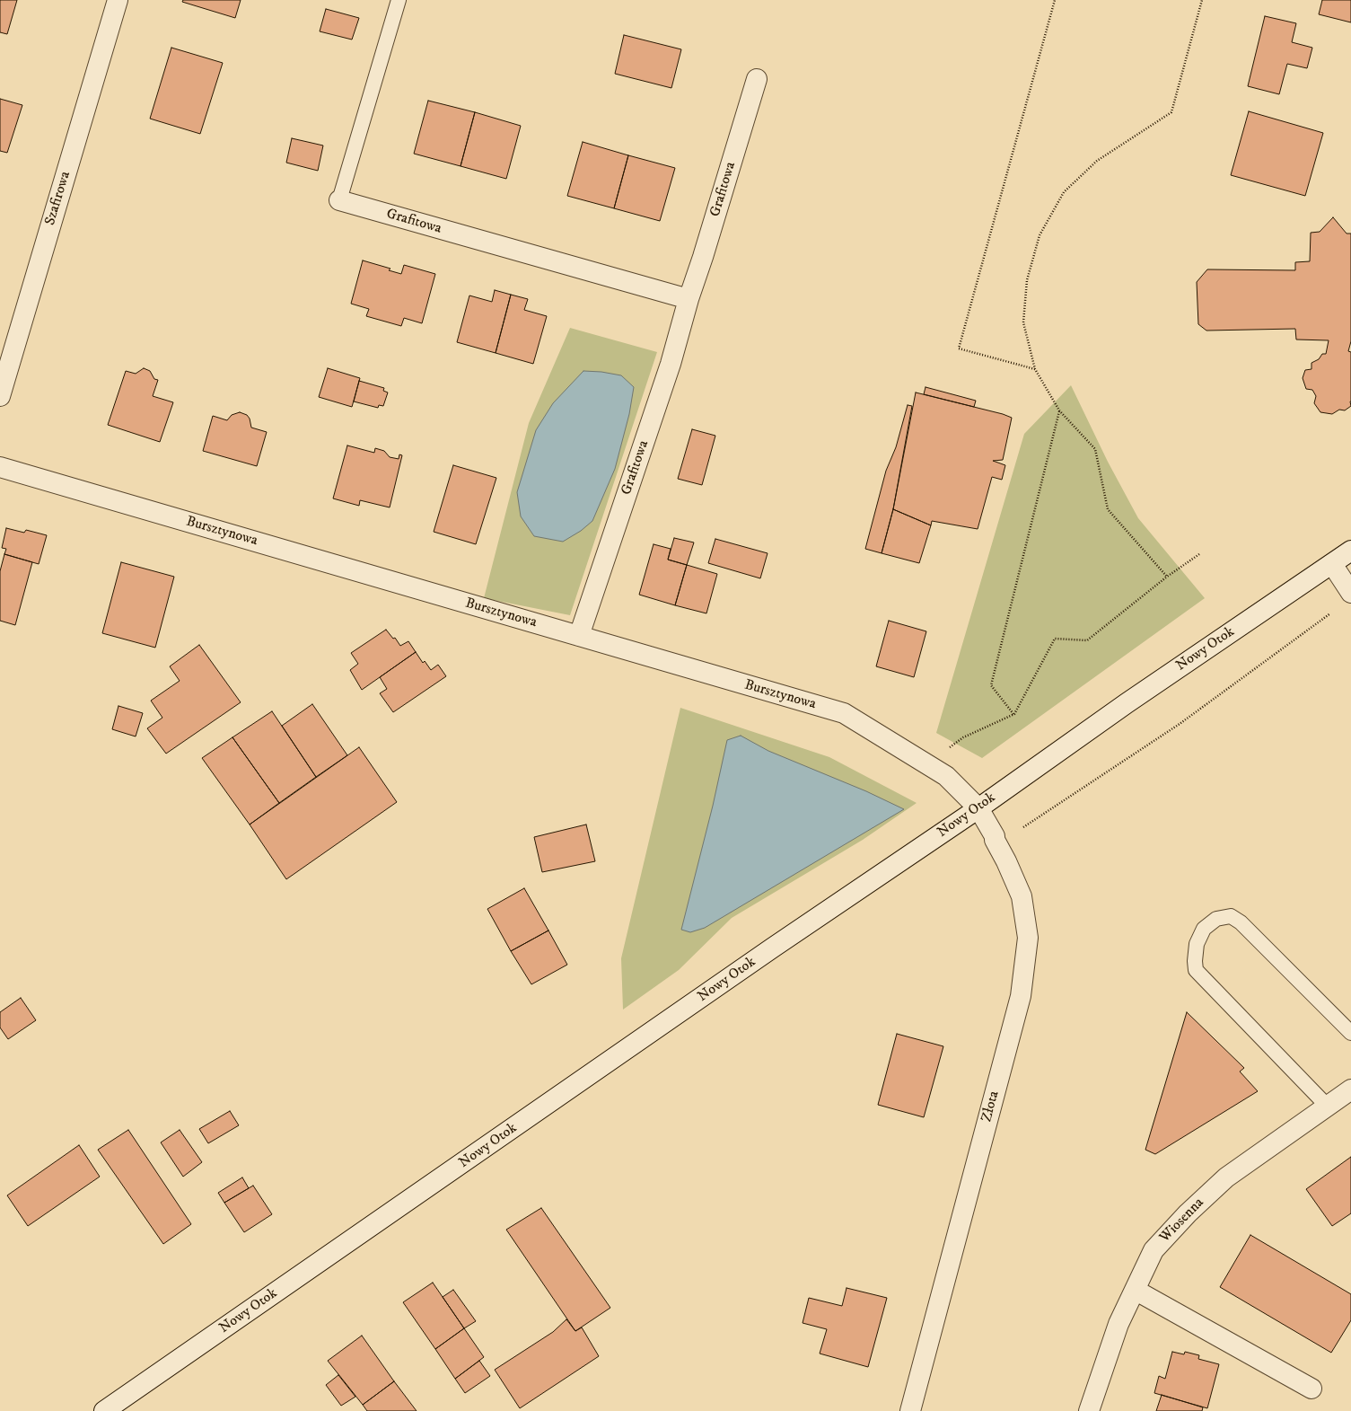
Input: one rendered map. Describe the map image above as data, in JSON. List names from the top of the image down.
{
  "streets": {
    "street": [
      "Grafitowa",
      "Szafirowa",
      "Bursztynowa",
      "Nowy Otok",
      "Złota",
      "Wiosenna"
    ]
  },
  "crossings": [
    ["Grafitowa", "Bursztynowa"],
    ["Bursztynowa", "Nowy Otok"],
    ["Bursztynowa", "Złota"],
    ["Nowy Otok", "Złota"]
  ]
}
